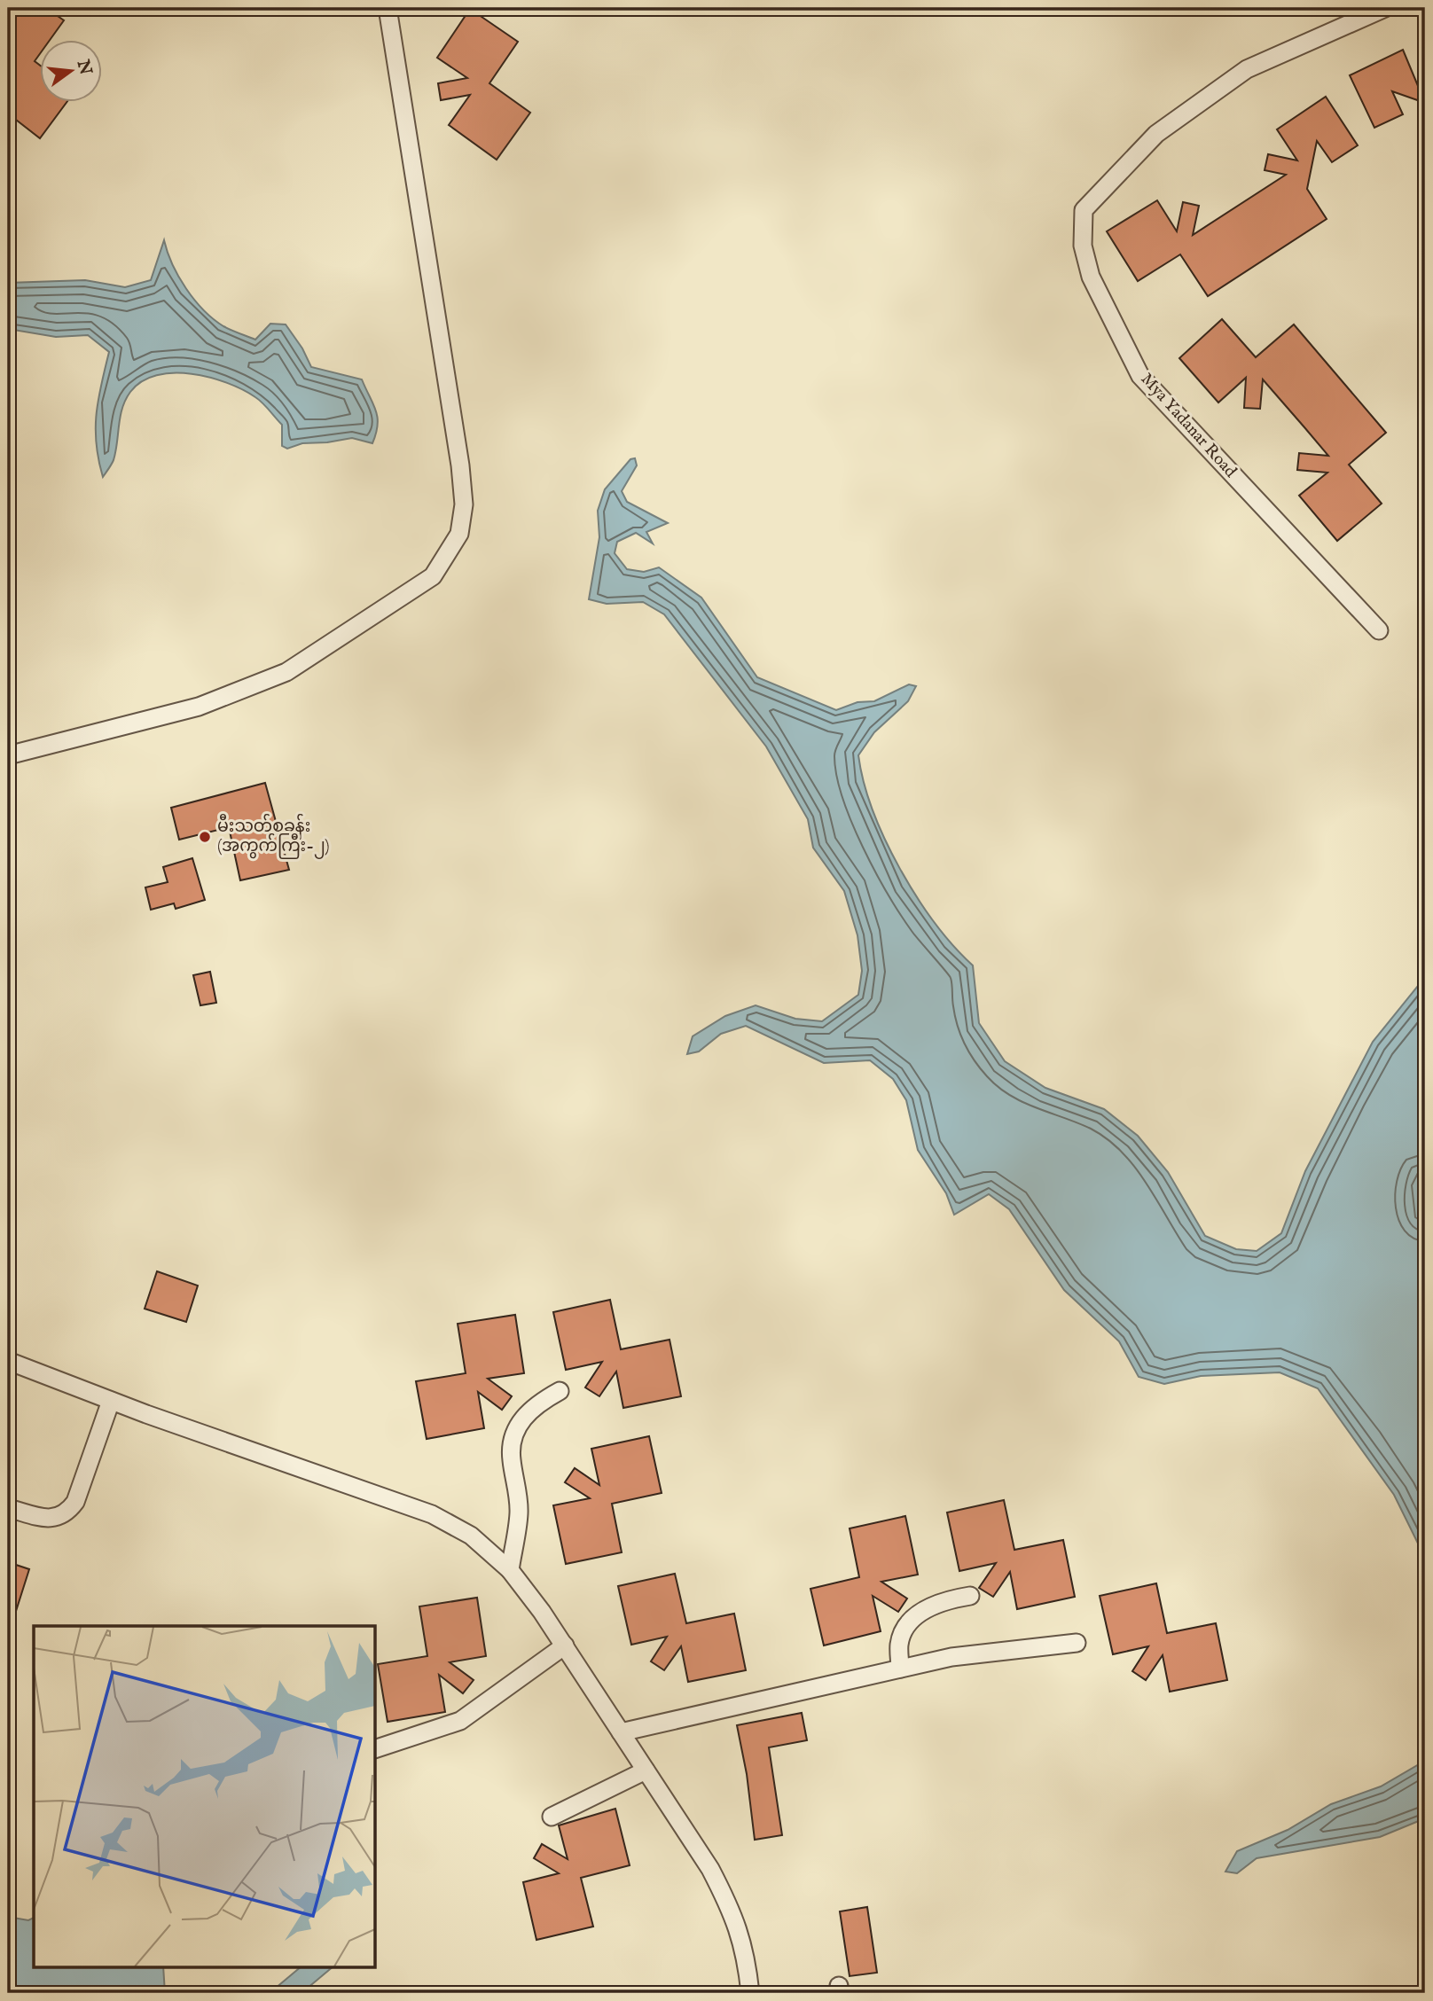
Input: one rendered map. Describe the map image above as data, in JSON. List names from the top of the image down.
{
  "streets": {
    "street": ["Mya Yadanar Road"]
  },
  "places": ["မီးသတ်စခန်း (အကွက်ကြီး-၂)"],
  "north": "right"
}
